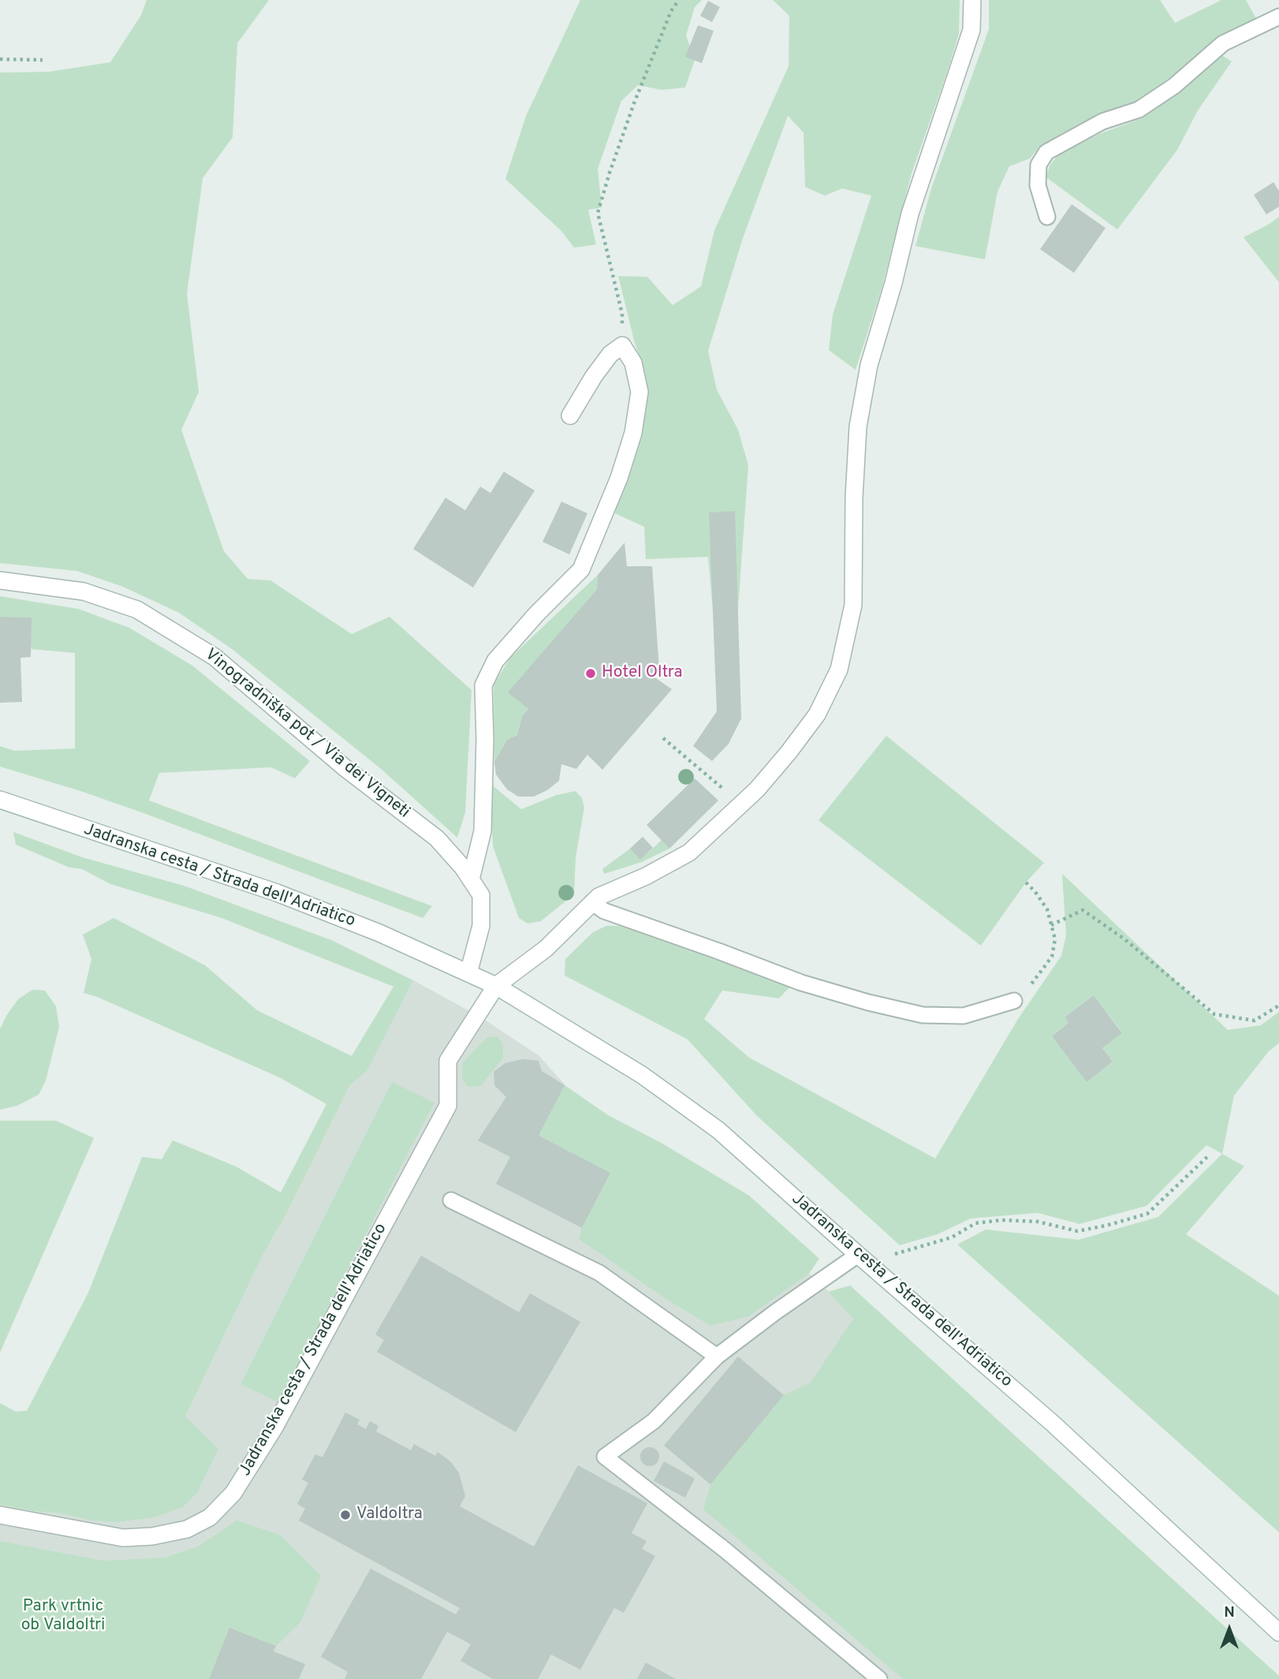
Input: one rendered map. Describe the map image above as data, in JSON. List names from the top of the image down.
{
  "streets": {
    "street": ["Vinogradniška pot / Via dei Vigneti", "Jadranska cesta / Strada dell'Adriatico"]
  },
  "crossings": [
    ["Vinogradniška pot / Via dei Vigneti", "Jadranska cesta / Strada dell'Adriatico"]
  ],
  "parks": ["Park vrtnic ob Valdoltri"],
  "places": ["Hotel Oltra", "Valdoltra"],
  "north": "top"
}
